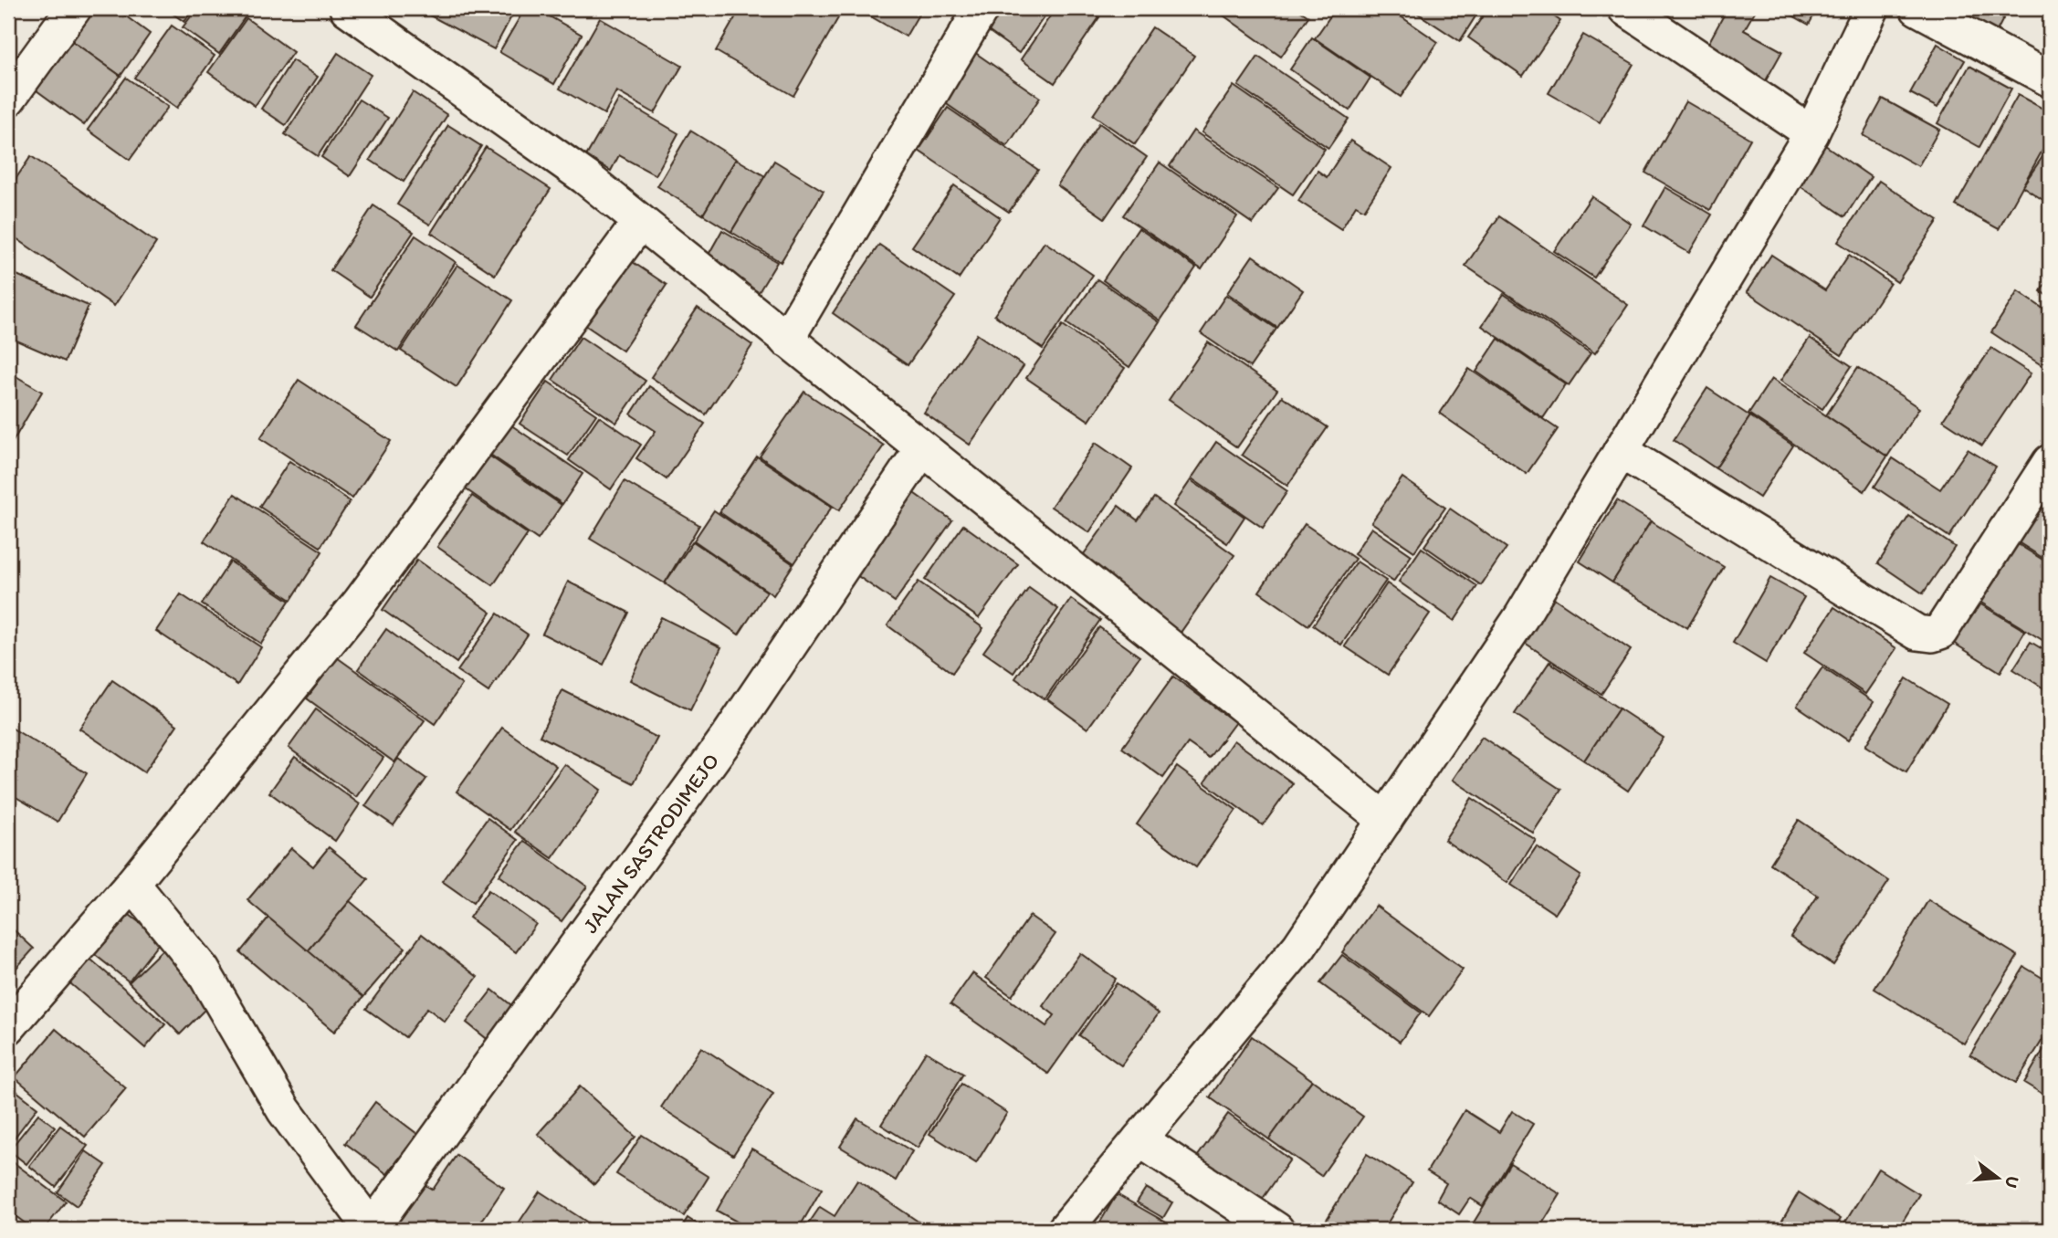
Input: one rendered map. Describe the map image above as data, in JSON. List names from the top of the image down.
{
  "streets": {
    "street": ["JALAN SASTRODIMEJO"]
  },
  "north": "right"
}
